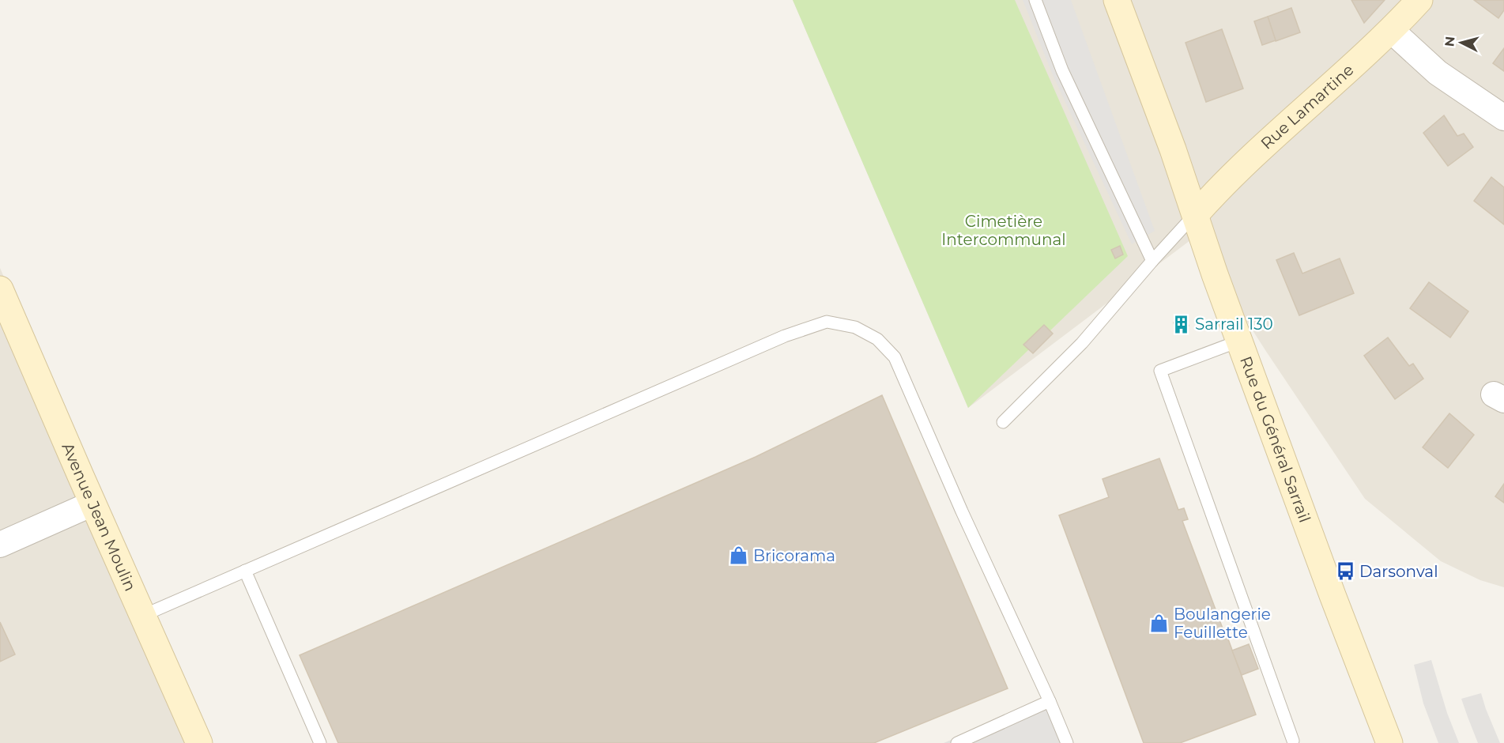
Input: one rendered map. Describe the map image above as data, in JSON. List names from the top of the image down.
{
  "streets": {
    "street": ["Rue Lamartine", "Rue du Général Sarrail", "Avenue Jean Moulin"]
  },
  "crossings": [
    ["Rue Lamartine", "Rue du Général Sarrail"]
  ],
  "parks": ["Cimetière Intercommunal"],
  "places": {
    "building": ["Sarrail 130"],
    "shop": ["Bricorama", "Boulangerie Feuillette"],
    "bus stop": ["Darsonval"]
  },
  "north": "left"
}
